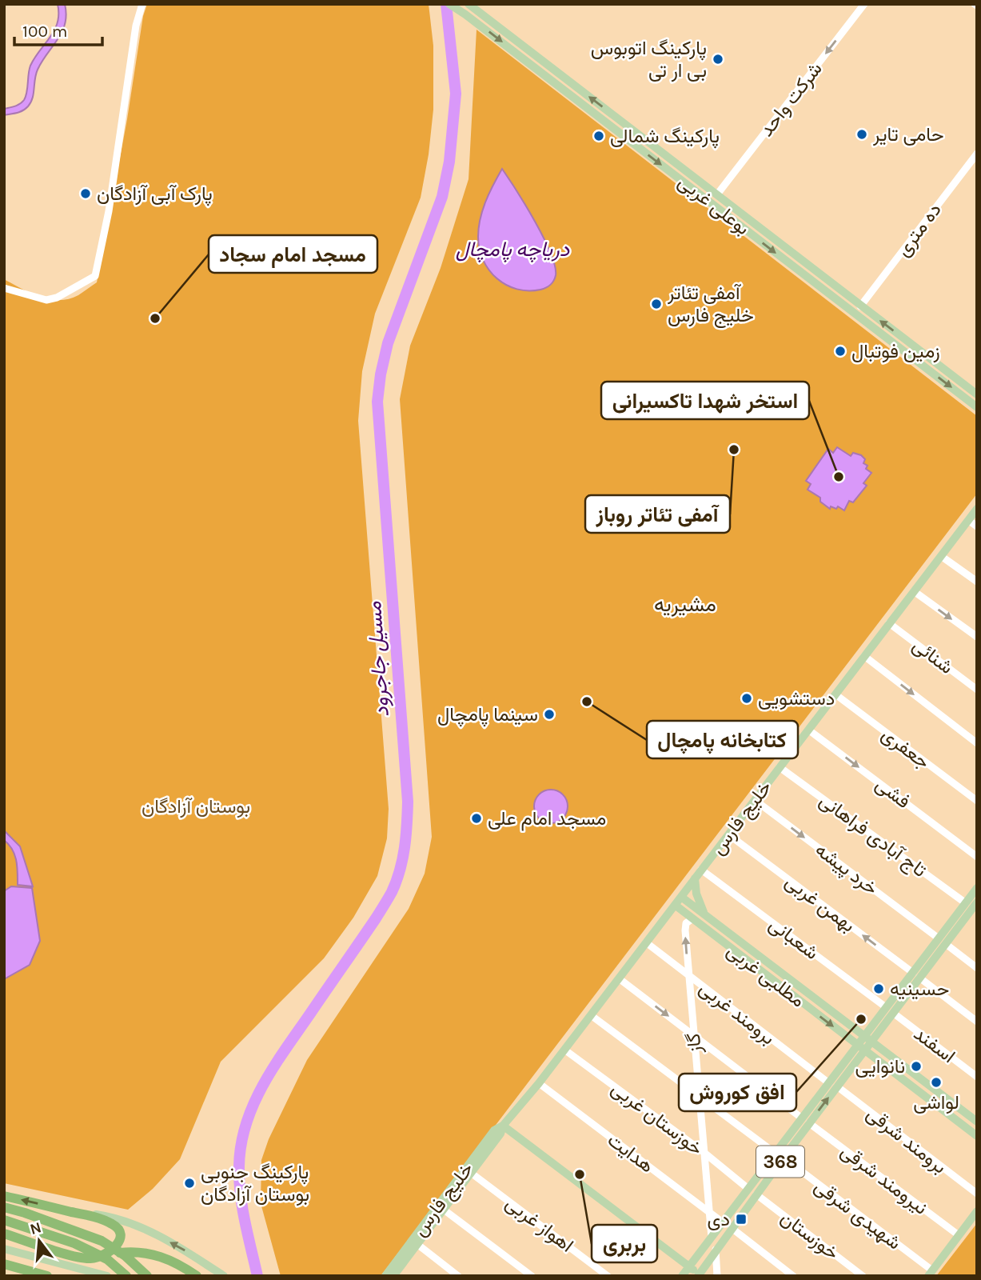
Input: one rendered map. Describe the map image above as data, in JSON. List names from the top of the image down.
{
  "streets": {
    "main road": [
      "بوعلی غربی",
      "خلیج فارس",
      "مطلبی غربی",
      "368"
    ],
    "street": [
      "شرکت واحد",
      "ده متری",
      "شنائی",
      "جعفری",
      "فشی",
      "تاج آبادی فراهانی",
      "خرد پیشه",
      "بهمن غربی",
      "شعبانی",
      "برومند غربی",
      "گاز",
      "اسفند",
      "خوزستان غربی",
      "برومند شرقی",
      "هدایت",
      "نیرومند شرقی",
      "شهیدی شرقی",
      "اهواز غربی",
      "خوزستان"
    ]
  },
  "crossings": [
    ["شرکت واحد", "بوعلی غربی"],
    ["بوعلی غربی", "ده متری"],
    ["شنائی", "خلیج فارس"],
    ["جعفری", "خلیج فارس"],
    ["فشی", "خلیج فارس"],
    ["خلیج فارس", "تاج آبادی فراهانی"],
    ["خلیج فارس", "خرد پیشه"],
    ["خلیج فارس", "بهمن غربی"],
    ["خلیج فارس", "شعبانی"],
    ["خلیج فارس", "مطلبی غربی"],
    ["خلیج فارس", "برومند غربی"],
    ["خلیج فارس", "خوزستان غربی"],
    ["خلیج فارس", "هدایت"],
    ["خلیج فارس", "نیرومند شرقی"],
    ["خلیج فارس", "شهیدی شرقی"],
    ["خلیج فارس", "اهواز غربی"],
    ["شعبانی", "اسفند"],
    ["مطلبی غربی", "گاز"],
    ["مطلبی غربی", "368"],
    ["برومند غربی", "گاز"],
    ["برومند غربی", "برومند شرقی"],
    ["برومند غربی", "368"],
    ["گاز", "خوزستان غربی"],
    ["گاز", "هدایت"],
    ["گاز", "368"],
    ["گاز", "نیرومند شرقی"],
    ["گاز", "شهیدی شرقی"],
    ["خوزستان غربی", "368"],
    ["برومند شرقی", "368"],
    ["هدایت", "368"],
    ["368", "نیرومند شرقی"],
    ["368", "شهیدی شرقی"],
    ["368", "خوزستان"]
  ],
  "one_way": [
    "شرکت واحد",
    "فشی",
    "خرد پیشه",
    "بهمن غربی"
  ],
  "districts": ["مشیریه"],
  "water": ["دریاچه پامچال", "مسیل جاجرود"],
  "parks": ["بوستان آزادگان"],
  "places": {
    "other": [
      "پارکینگ اتوبوس بی ار تی",
      "حامی تایر",
      "پارکینگ شمالی",
      "پارک آبی آزادگان",
      "آمفی تئاتر خلیج فارس",
      "مسجد امام سجاد",
      "زمین فوتبال",
      "آمفی تئاتر روباز",
      "استخر شهدا تاکسیرانی",
      "دستشویی",
      "کتابخانه پامچال",
      "سینما پامچال",
      "مسجد امام علی",
      "حسینیه",
      "افق کوروش",
      "نانوایی",
      "لواشی",
      "بربری",
      "پارکینگ جنوبی بوستان آزادگان"
    ],
    "transit": ["دی"]
  },
  "scale_bar": "100 m",
  "north": "top"
}
